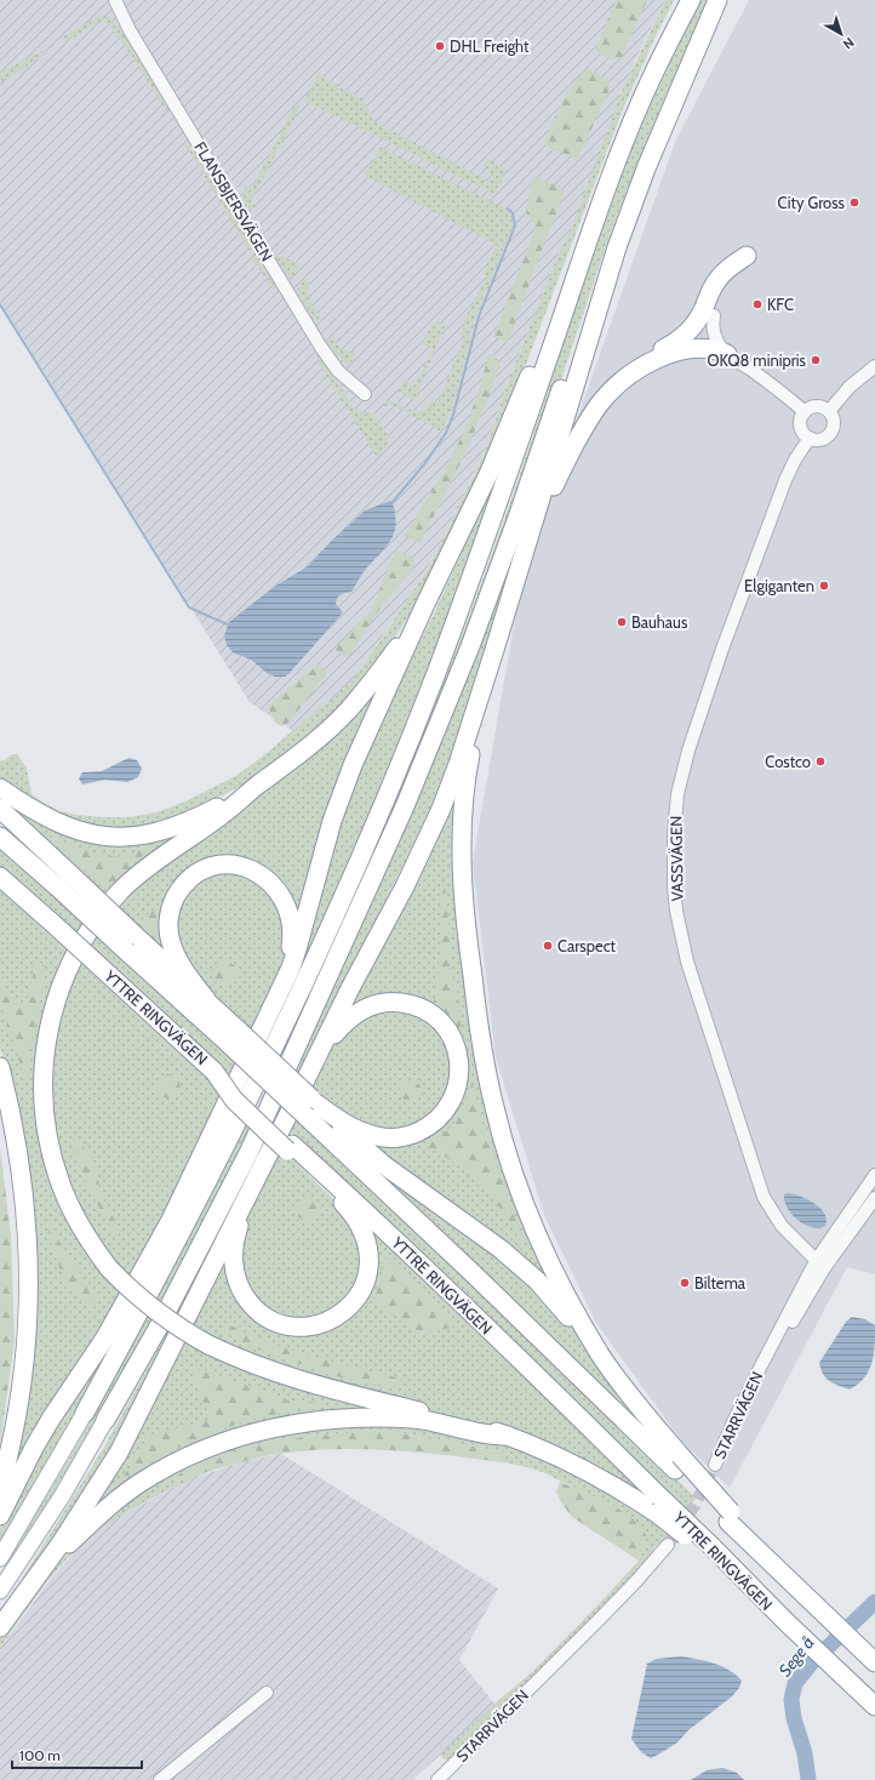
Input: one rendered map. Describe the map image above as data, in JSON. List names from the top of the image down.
{
  "streets": {
    "highway": ["YTTRE RINGVÄGEN"],
    "street": ["FLANSBJERSVÄGEN", "VASSVÄGEN", "STARRVÄGEN"]
  },
  "crossings": [
    ["VASSVÄGEN", "STARRVÄGEN"]
  ],
  "water": ["Sege å"],
  "places": [
    "DHL Freight",
    "City Gross",
    "KFC",
    "OKQ8 minipris",
    "Elgiganten",
    "Bauhaus",
    "Costco",
    "Carspect",
    "Biltema"
  ],
  "scale_bar": "100 m",
  "north": "bottom right"
}
